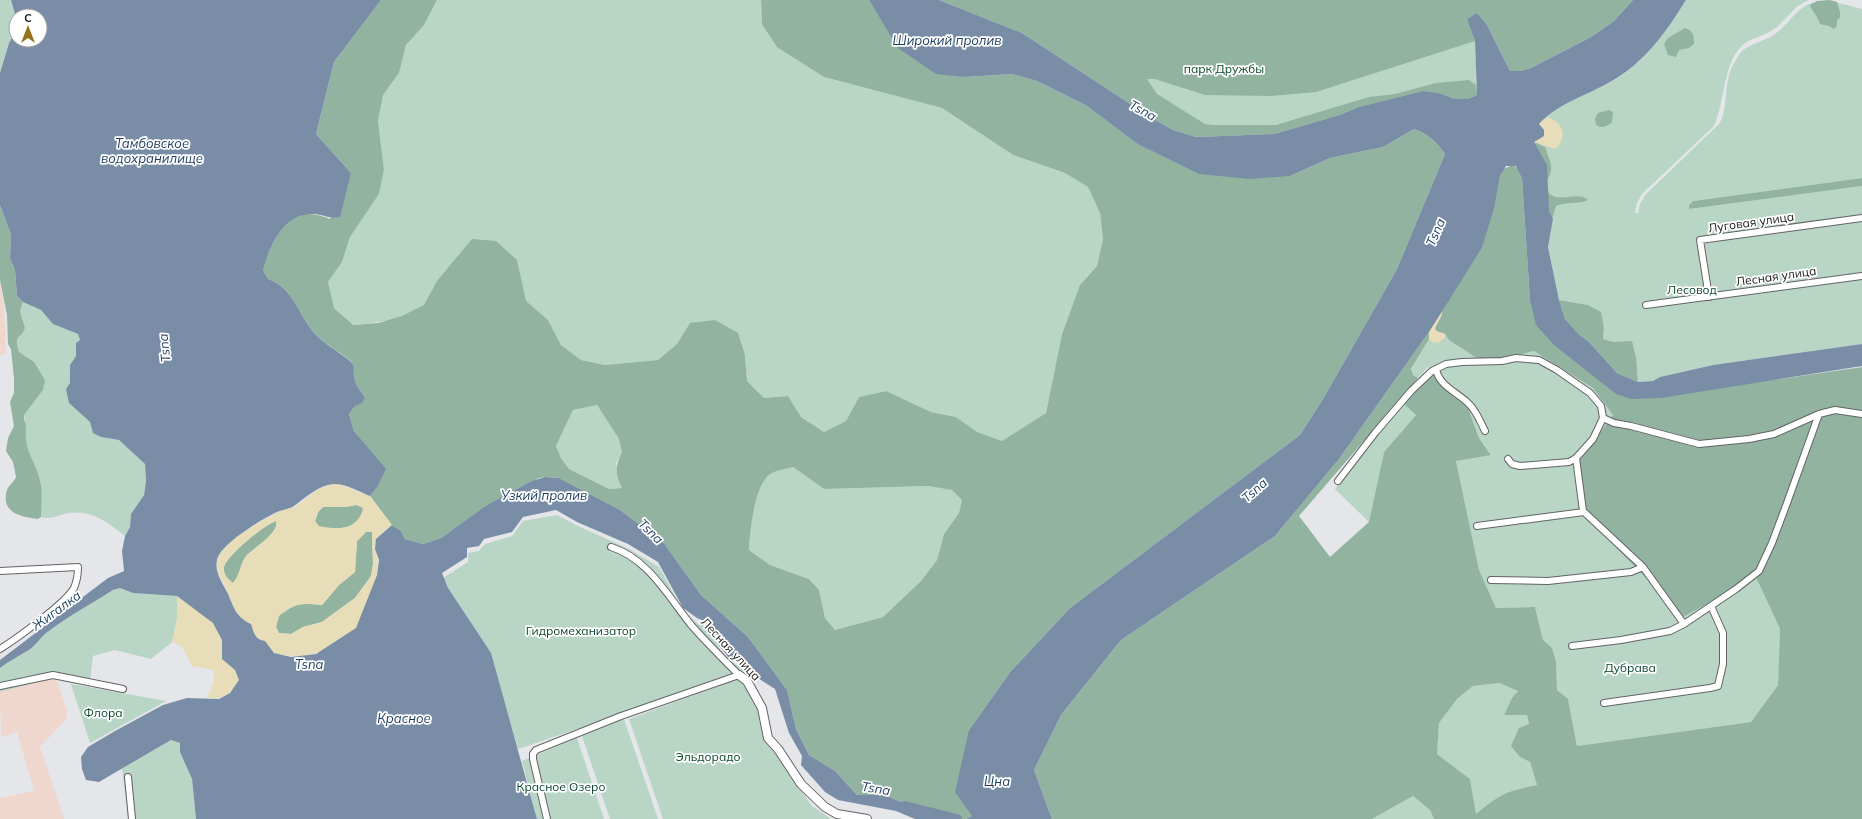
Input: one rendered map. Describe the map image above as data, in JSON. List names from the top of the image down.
{
  "streets": {
    "street": ["Луговая улица", "Лесная улица"]
  },
  "crossings": [
    ["Луговая улица", "Лесная улица"]
  ],
  "water": [
    "Широкий пролив",
    "Tsna",
    "Тамбовское водохранилище",
    "Узкий пролив",
    "Жигалка",
    "Красное",
    "Цна"
  ],
  "parks": [
    "парк Дружбы",
    "Лесовод",
    "Гидромеханизатор",
    "Дубрава",
    "Флора",
    "Эльдорадо",
    "Красное Озеро"
  ],
  "north": "top"
}
